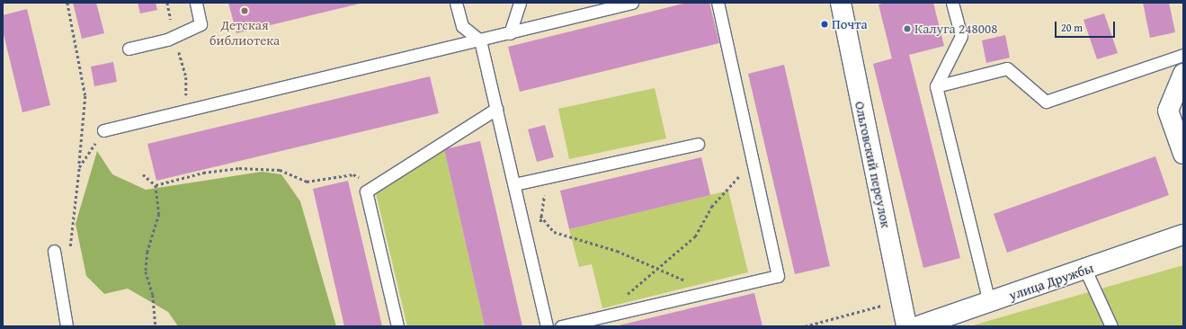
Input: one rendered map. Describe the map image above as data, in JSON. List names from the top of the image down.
{
  "streets": {
    "street": ["Ольговский переулок", "улица Дружбы"]
  },
  "places": ["Детская библиотека", "Почта", "Калуга 248008"],
  "scale_bar": "20 m"
}
